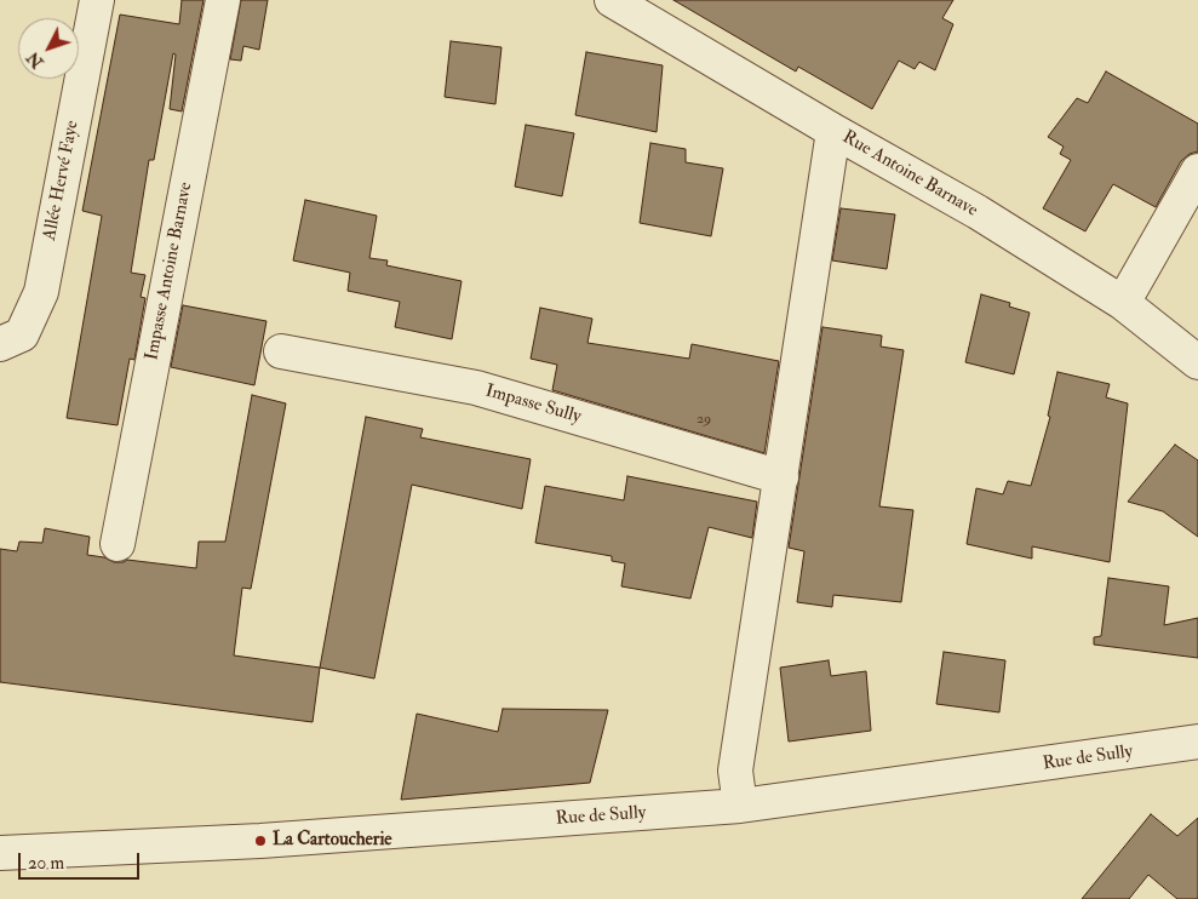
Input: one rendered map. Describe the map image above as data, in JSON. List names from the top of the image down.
{
  "streets": {
    "street": [
      "Rue Antoine Barnave",
      "Allée Hervé Faye",
      "Impasse Antoine Barnave",
      "Impasse Sully",
      "Rue de Sully"
    ]
  },
  "places": ["La Cartoucherie"],
  "house_numbers": ["29"],
  "scale_bar": "20 m",
  "north": "bottom left"
}
